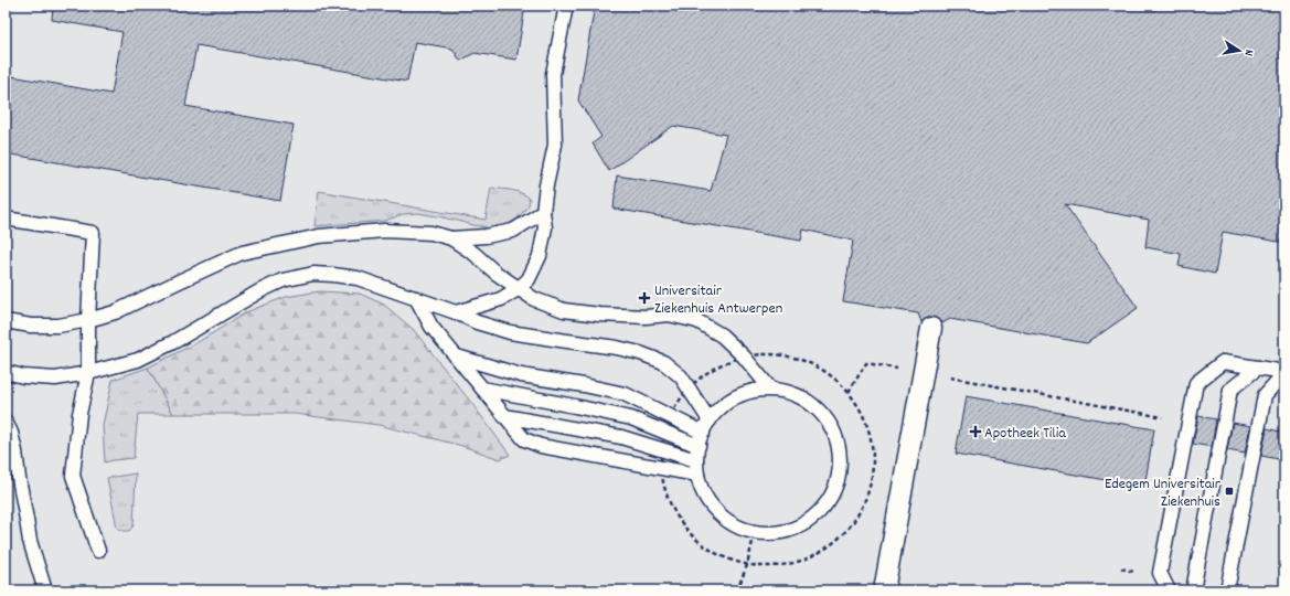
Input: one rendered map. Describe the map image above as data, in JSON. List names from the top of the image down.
{
  "places": {
    "health": ["Universitair Ziekenhuis Antwerpen", "Apotheek Tilia"],
    "transit": ["Edegem Universitair Ziekenhuis"]
  },
  "north": "right"
}
